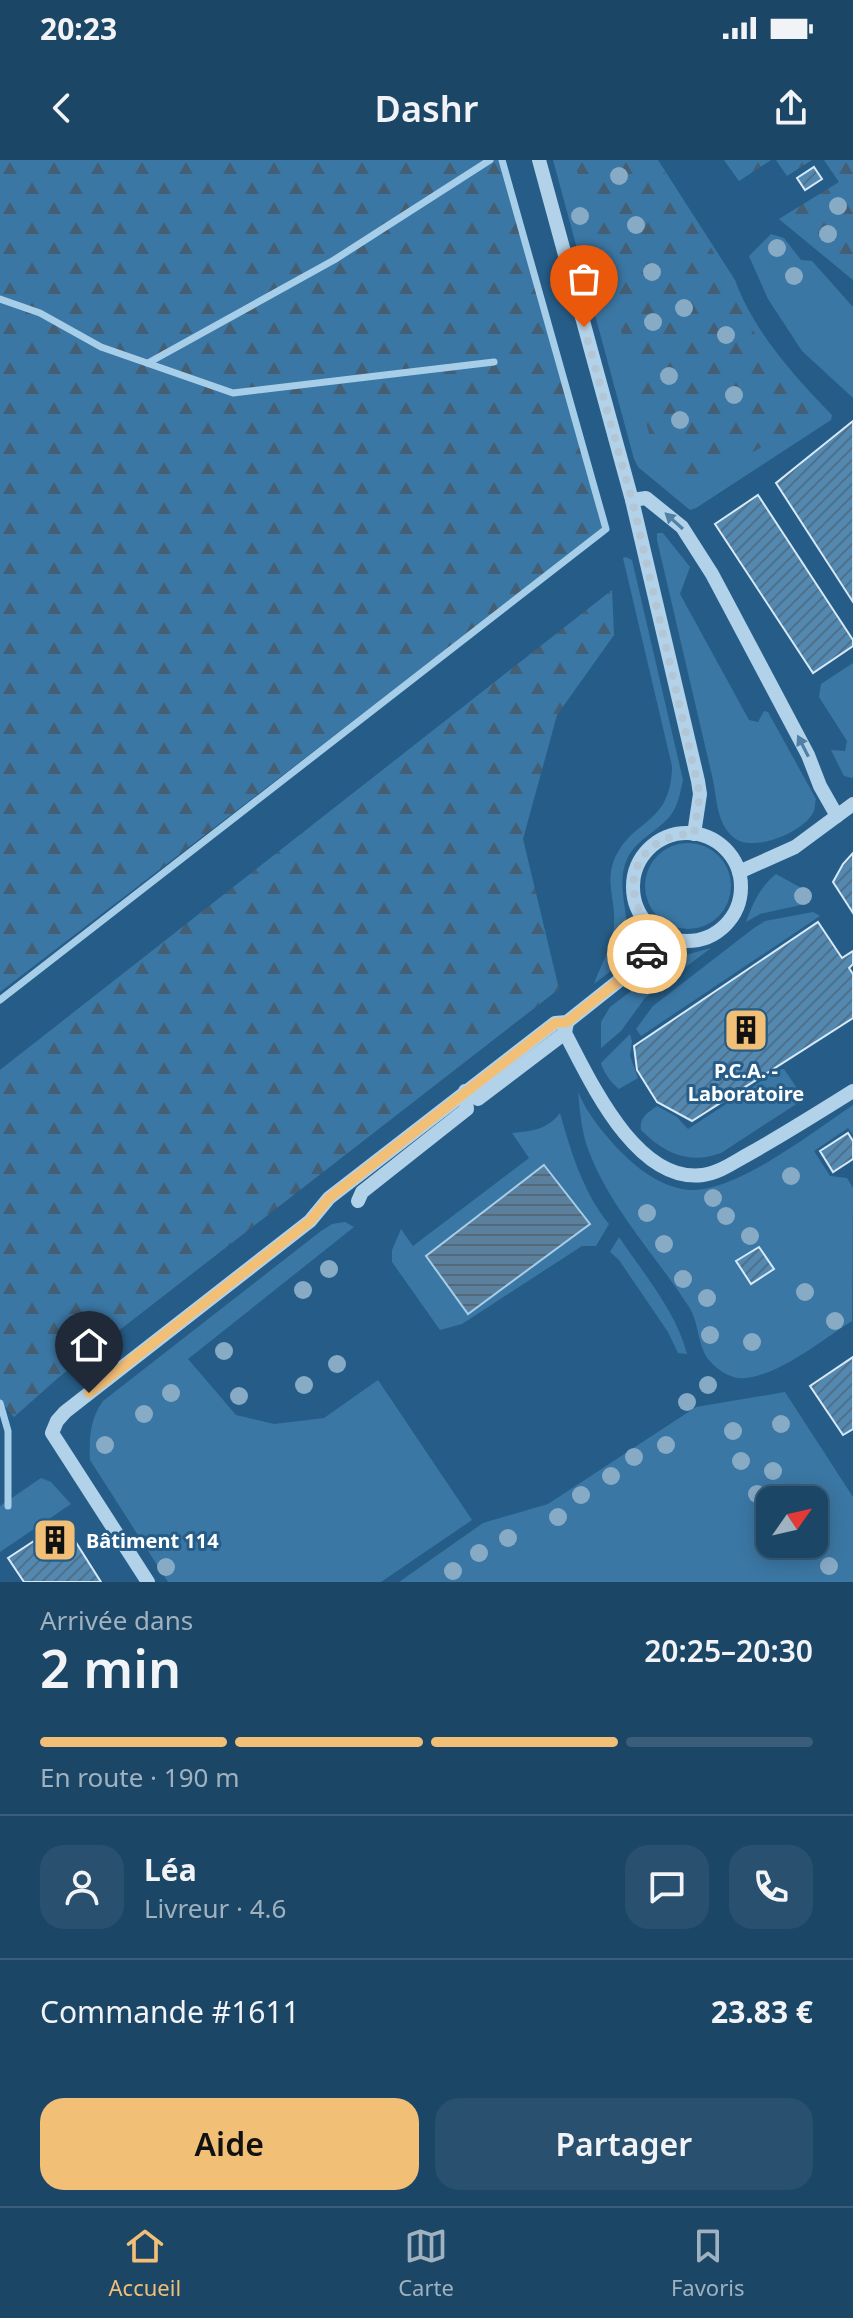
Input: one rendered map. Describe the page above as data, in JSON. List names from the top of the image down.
{
  "places": {
    "building": ["P.C.A. - Laboratoire", "Bâtiment 114"]
  },
  "north": "top right",
  "page": {
    "status": "20:23",
    "header": "Dashr",
    "heading": ["2 min", "Arrivée dans", "20:25–20:30"],
    "panel": [
      "Léa",
      "Livreur · 4.6",
      "Commande #1611",
      "23.83 €"
    ],
    "bar": "En route · 190 m",
    "buttons": ["Aide", "Partager"],
    "tabs": ["Accueil", "Carte", "Favoris"]
  }
}
